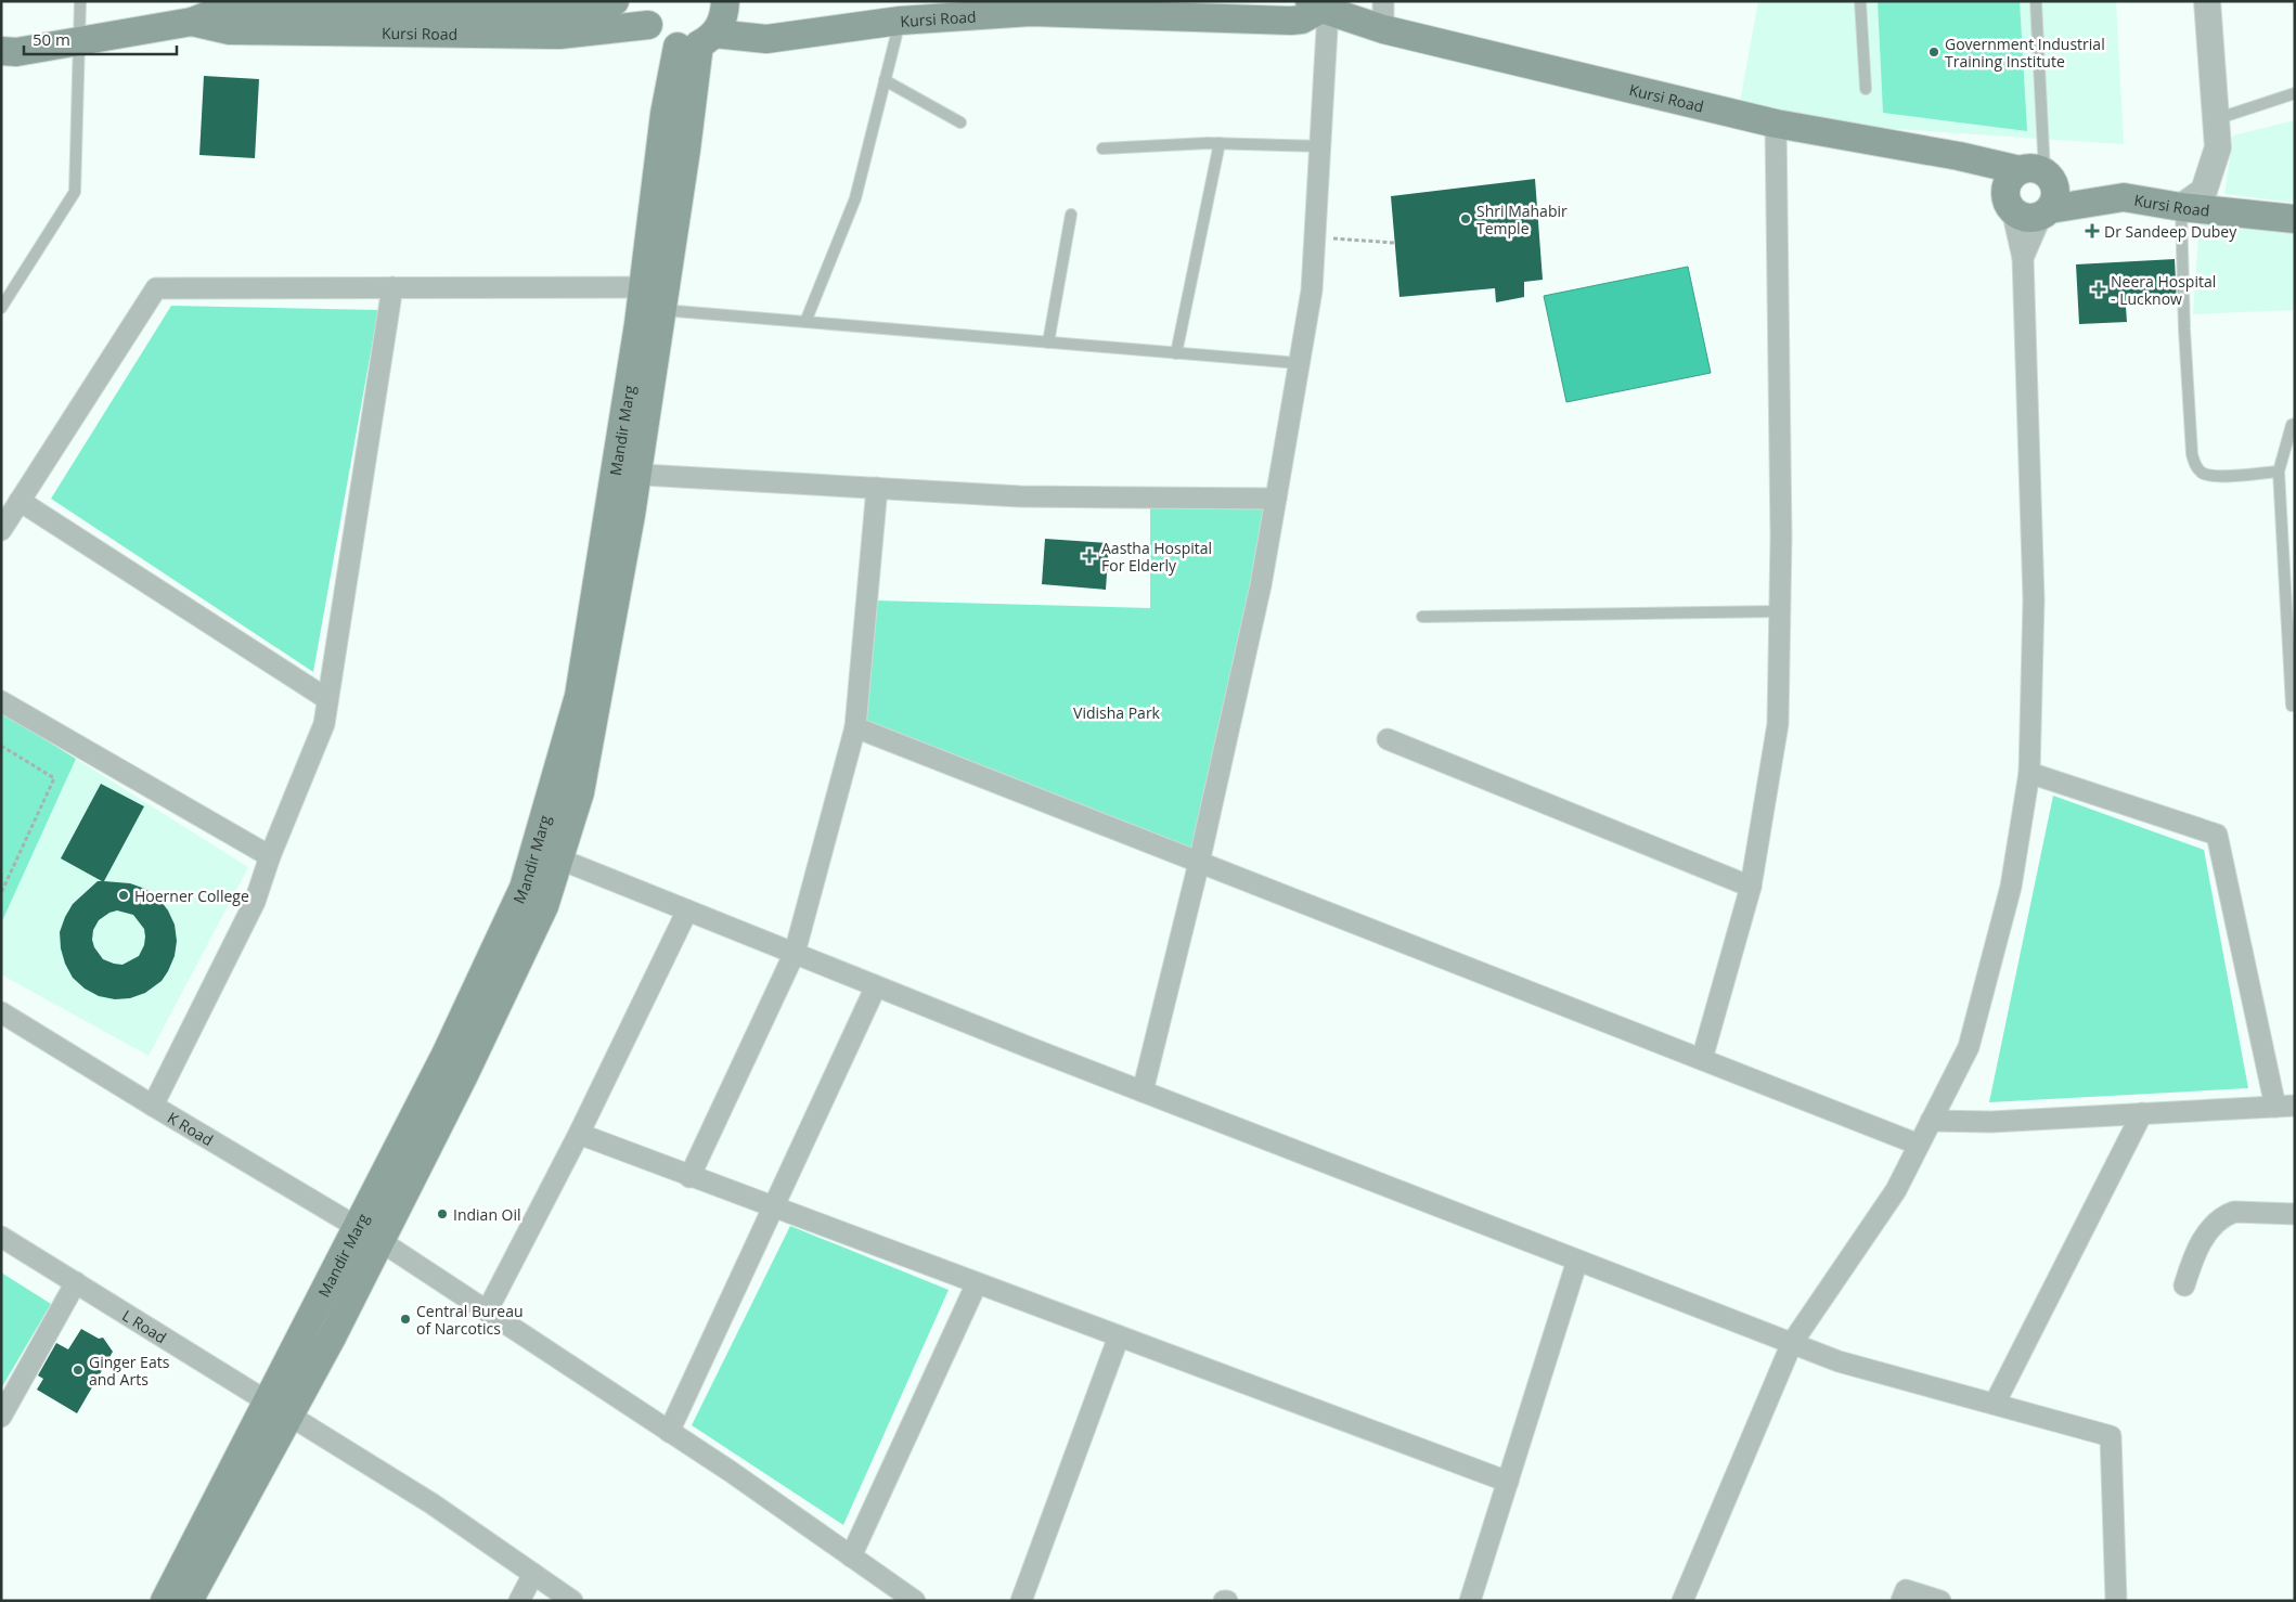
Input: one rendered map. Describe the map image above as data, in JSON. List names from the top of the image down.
{
  "streets": {
    "main road": ["Kursi Road"],
    "street": ["K Road", "L Road"]
  },
  "parks": ["Vidisha Park"],
  "places": {
    "other": [
      "Government Industrial Training Institute",
      "Shri Mahabir Temple",
      "Hoerner College",
      "Indian Oil",
      "Central Bureau of Narcotics",
      "Ginger Eats and Arts"
    ],
    "health": ["Dr Sandeep Dubey", "Neera Hospital - Lucknow", "Aastha Hospital For Elderly"]
  },
  "scale_bar": "50 m"
}
